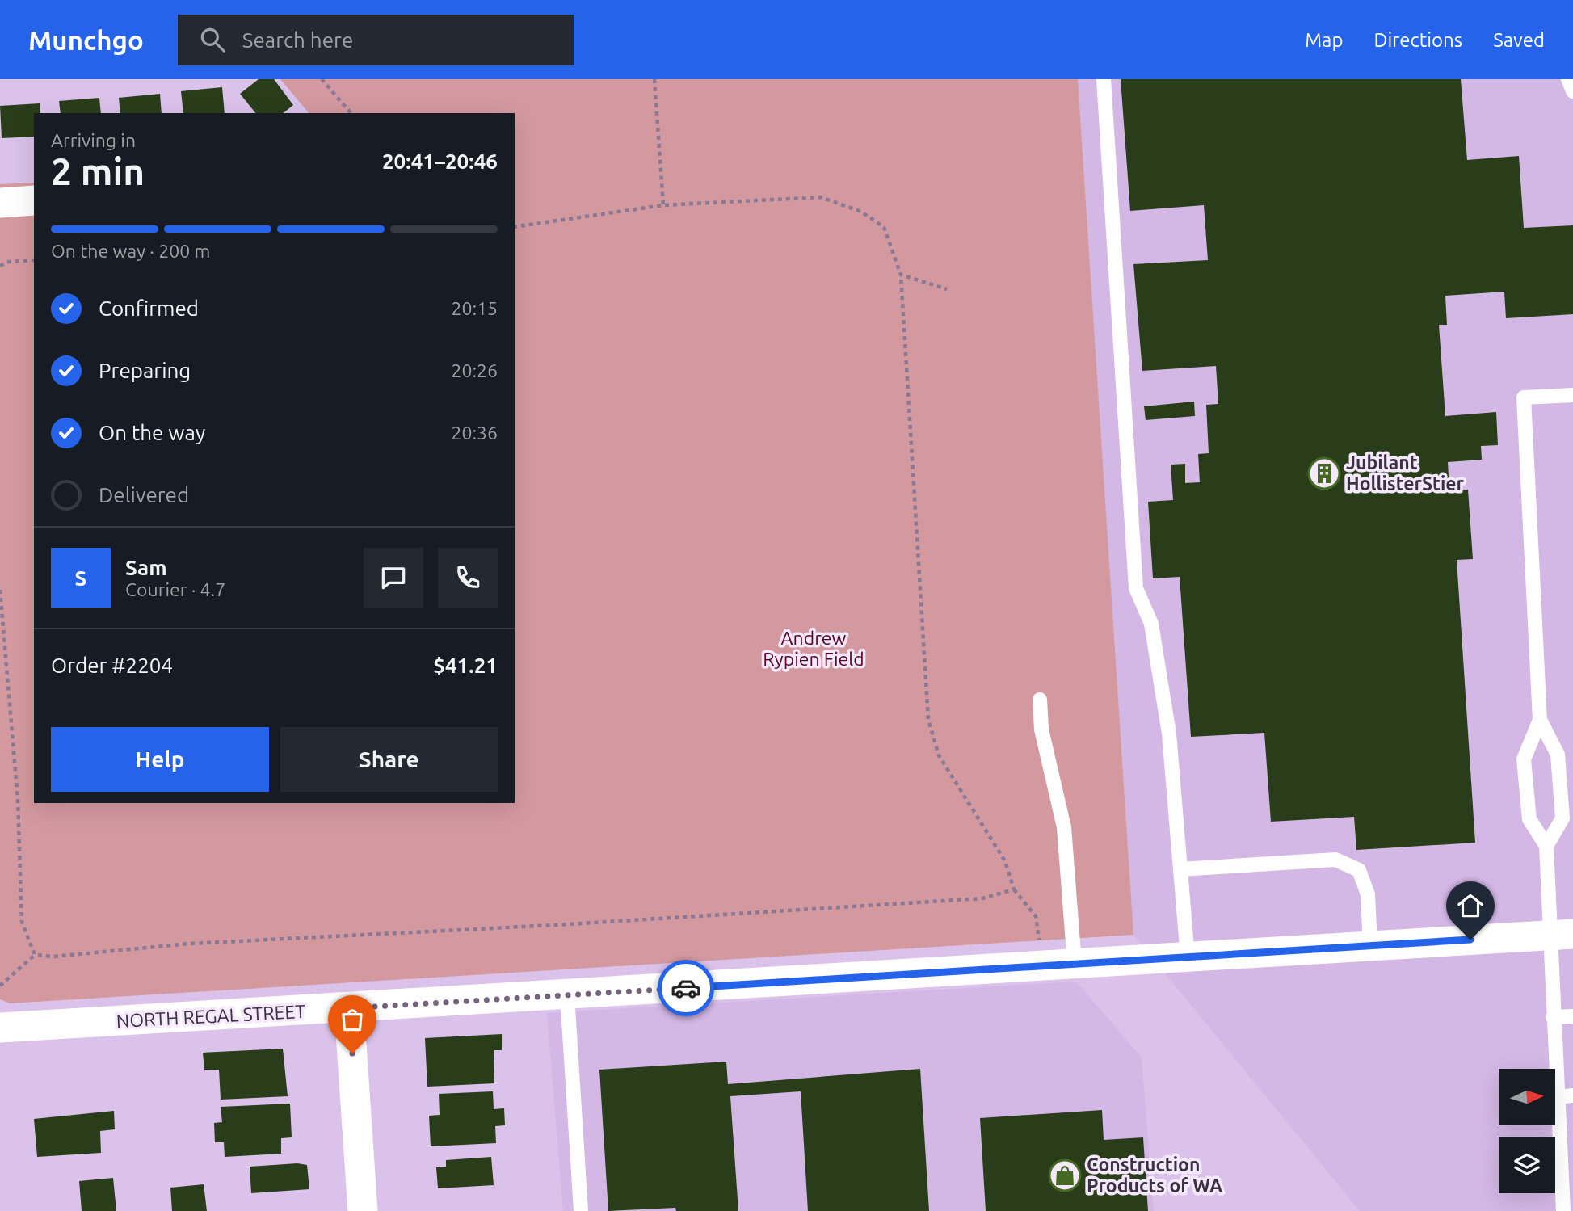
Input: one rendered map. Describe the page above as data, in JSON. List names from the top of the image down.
{
  "streets": {
    "street": ["NORTH REGAL STREET"]
  },
  "parks": ["Andrew Rypien Field"],
  "places": {
    "building": ["Jubilant HollisterStier"],
    "shop": ["Construction Products of WA"]
  },
  "north": "right",
  "page": {
    "header": "Munchgo",
    "search": "Search here",
    "nav": ["Map", "Directions", "Saved"],
    "heading": ["2 min", "Arriving in", "20:41–20:46"],
    "panel": [
      "Sam",
      "Courier · 4.7",
      "Order #2204",
      "$41.21"
    ],
    "bar": "On the way · 200 m",
    "list": [
      ["Confirmed", "20:15"],
      ["Preparing", "20:26"],
      ["On the way", "20:36"],
      "Delivered"
    ],
    "round": "S",
    "buttons": ["Help", "Share"]
  }
}
